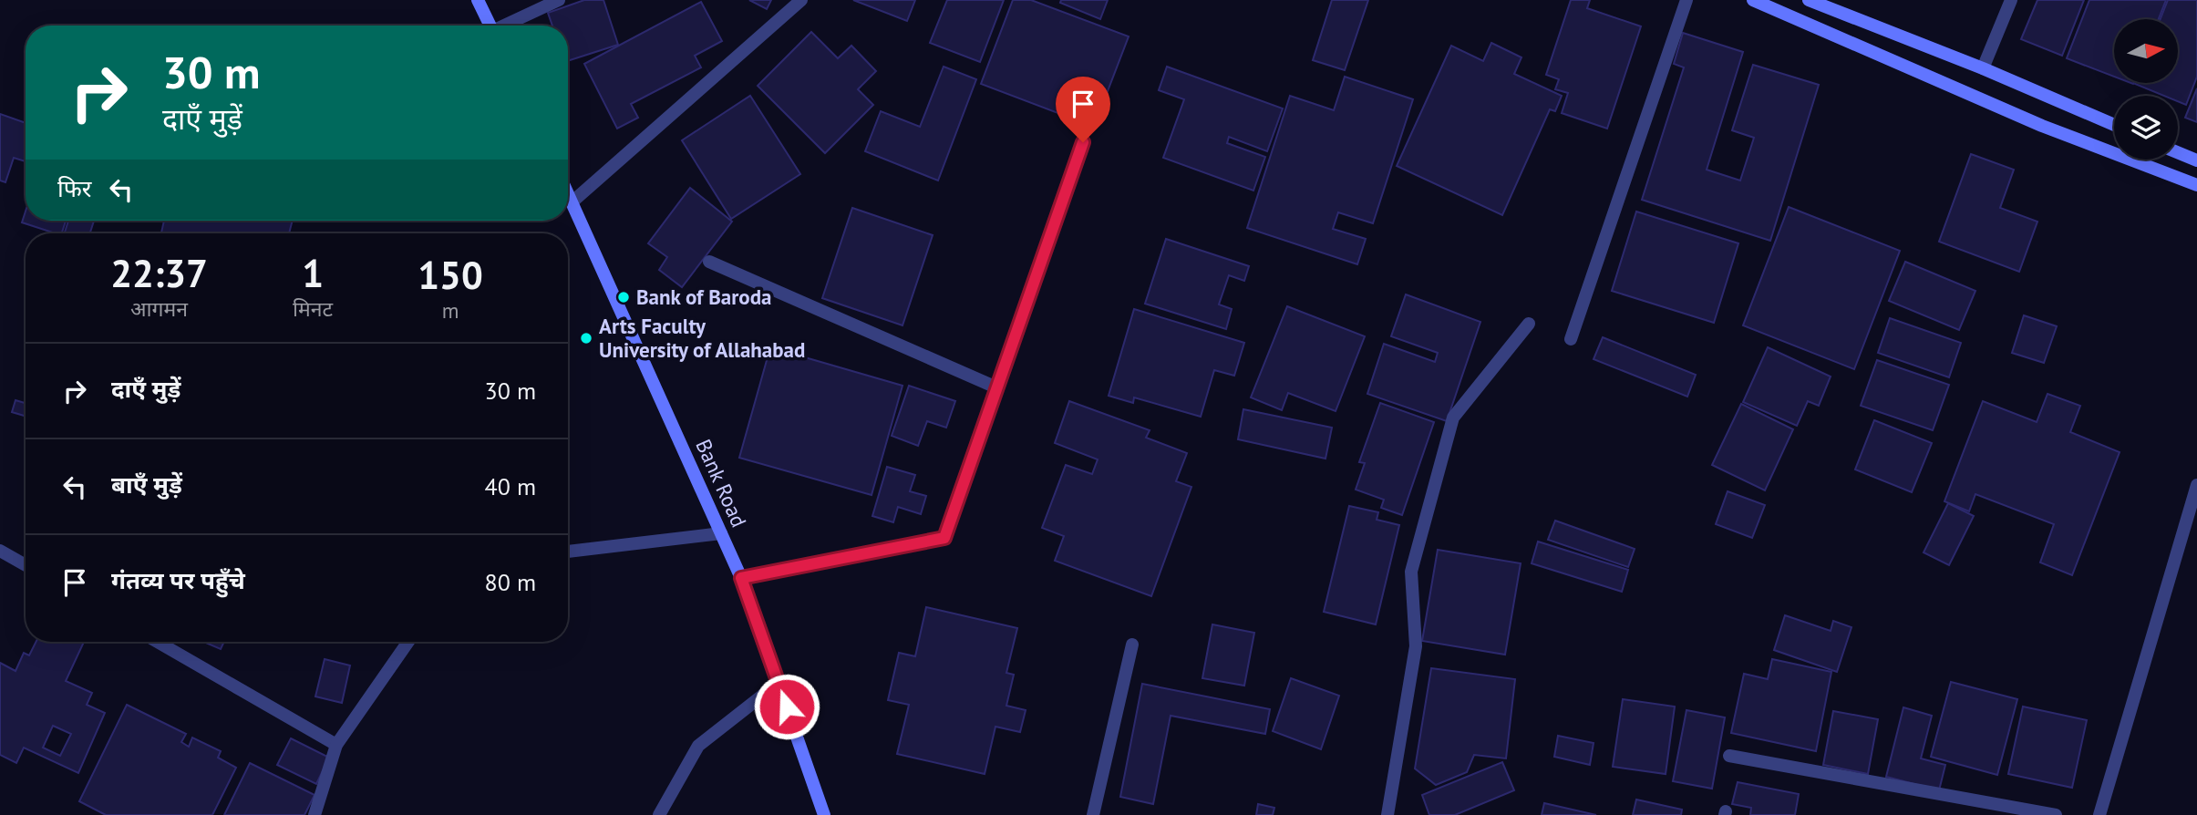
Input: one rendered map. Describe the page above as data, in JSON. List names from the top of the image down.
{
  "streets": {
    "main road": ["Bank Road"]
  },
  "places": ["Bank of Baroda", "Arts Faculty University of Allahabad"],
  "north": "right",
  "page": {
    "turn": ["30 m", "दाएँ मुड़ें"],
    "then": "फिर",
    "eta": [
      "22:37",
      "आगमन",
      "1",
      "मिनट",
      "150",
      "m"
    ],
    "list": [
      {
        "name": "दाएँ मुड़ें",
        "value": "30 m"
      },
      {
        "name": "बाएँ मुड़ें",
        "value": "40 m"
      },
      {
        "name": "गंतव्य पर पहुँचे",
        "value": "80 m"
      }
    ]
  }
}
